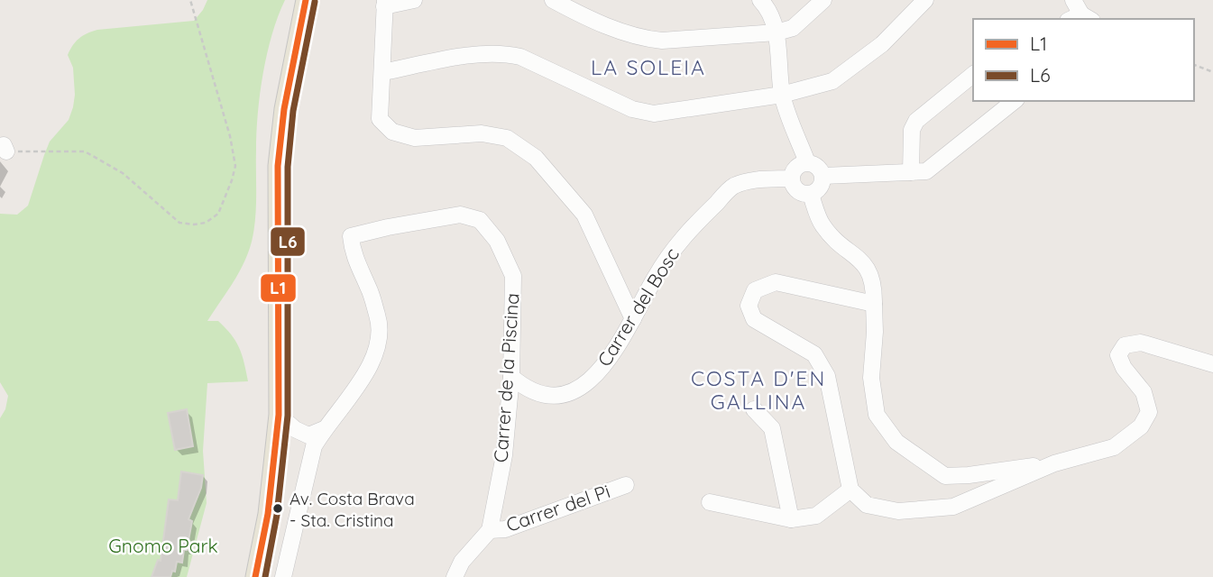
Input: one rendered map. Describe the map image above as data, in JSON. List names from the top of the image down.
{
  "streets": {
    "street": ["Carrer del Bosc", "Carrer de la Piscina", "Carrer del Pi"]
  },
  "crossings": [
    ["Carrer del Bosc", "Carrer de la Piscina"],
    ["Carrer de la Piscina", "Carrer del Pi"]
  ],
  "districts": ["LA SOLEIA", "COSTA D'EN GALLINA"],
  "parks": ["Gnomo Park"],
  "places": ["Av. Costa Brava - Sta. Cristina"],
  "lines": ["transit line L1", "transit line L6"],
  "legend": ["L1", "L6"]
}
